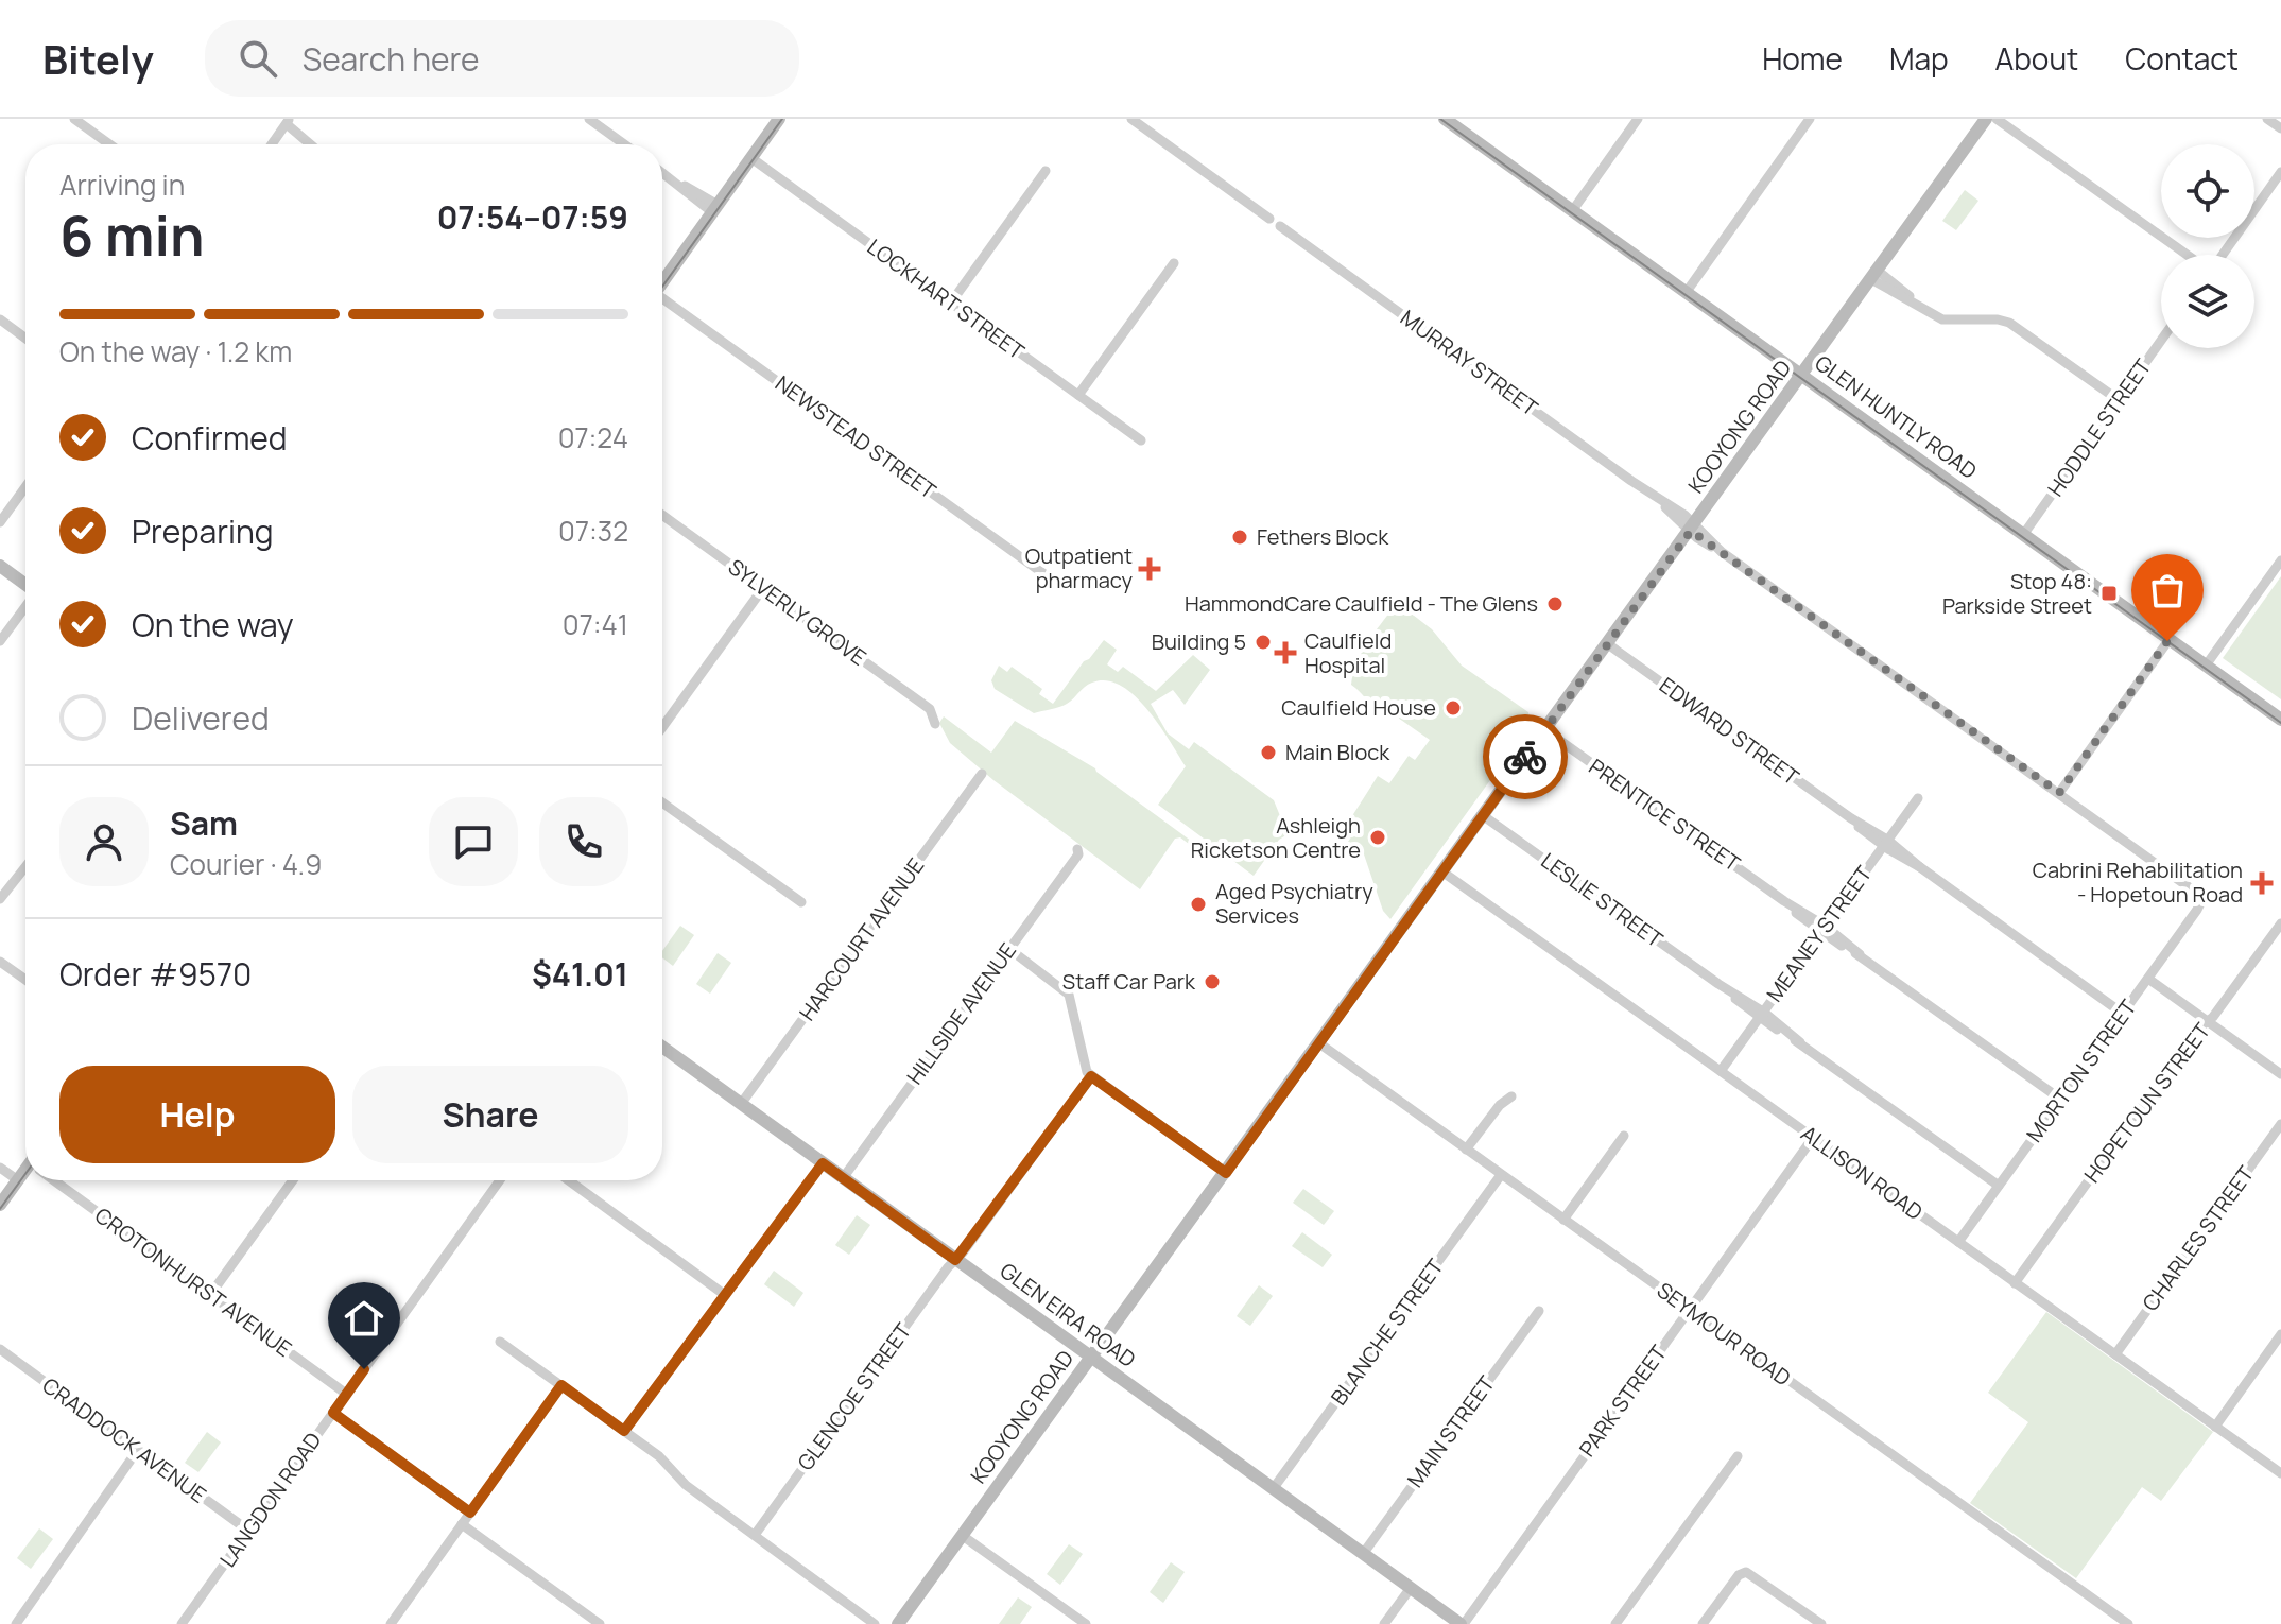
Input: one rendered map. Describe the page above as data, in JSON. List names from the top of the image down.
{
  "streets": {
    "street": [
      "LOCKHART STREET",
      "MURRAY STREET",
      "GLEN HUNTLY ROAD",
      "KOOYONG ROAD",
      "HODDLE STREET",
      "NEWSTEAD STREET",
      "SYLVERLY GROVE",
      "EDWARD STREET",
      "PRENTICE STREET",
      "LESLIE STREET",
      "MEANEY STREET",
      "HARCOURT AVENUE",
      "HILLSIDE AVENUE",
      "MORTON STREET",
      "HOPETOUN STREET",
      "ALLISON ROAD",
      "CHARLES STREET",
      "CROTONHURST AVENUE",
      "GLEN EIRA ROAD",
      "BLANCHE STREET",
      "SEYMOUR ROAD",
      "GLENCOE STREET",
      "PARK STREET",
      "MAIN STREET",
      "CRADDOCK AVENUE",
      "LANGDON ROAD"
    ]
  },
  "crossings": [
    ["MURRAY STREET", "KOOYONG ROAD"],
    ["MURRAY STREET", "MORTON STREET"],
    ["GLEN HUNTLY ROAD", "KOOYONG ROAD"],
    ["GLEN HUNTLY ROAD", "HODDLE STREET"],
    ["KOOYONG ROAD", "EDWARD STREET"],
    ["KOOYONG ROAD", "PRENTICE STREET"],
    ["KOOYONG ROAD", "LESLIE STREET"],
    ["KOOYONG ROAD", "ALLISON ROAD"],
    ["KOOYONG ROAD", "GLEN EIRA ROAD"],
    ["KOOYONG ROAD", "SEYMOUR ROAD"],
    ["EDWARD STREET", "MEANEY STREET"],
    ["EDWARD STREET", "MORTON STREET"],
    ["PRENTICE STREET", "MEANEY STREET"],
    ["PRENTICE STREET", "MORTON STREET"],
    ["LESLIE STREET", "MEANEY STREET"],
    ["LESLIE STREET", "MORTON STREET"],
    ["MEANEY STREET", "ALLISON ROAD"],
    ["HARCOURT AVENUE", "GLEN EIRA ROAD"],
    ["HILLSIDE AVENUE", "GLEN EIRA ROAD"],
    ["MORTON STREET", "ALLISON ROAD"],
    ["HOPETOUN STREET", "ALLISON ROAD"],
    ["ALLISON ROAD", "CHARLES STREET"],
    ["ALLISON ROAD", "PARK STREET"],
    ["CROTONHURST AVENUE", "LANGDON ROAD"],
    ["GLEN EIRA ROAD", "BLANCHE STREET"],
    ["GLEN EIRA ROAD", "GLENCOE STREET"],
    ["GLEN EIRA ROAD", "PARK STREET"],
    ["GLEN EIRA ROAD", "MAIN STREET"],
    ["BLANCHE STREET", "SEYMOUR ROAD"],
    ["SEYMOUR ROAD", "PARK STREET"],
    ["CRADDOCK AVENUE", "LANGDON ROAD"]
  ],
  "places": {
    "other": [
      "Fethers Block",
      "HammondCare Caulfield - The Glens",
      "Building 5",
      "Caulfield House",
      "Main Block",
      "Ashleigh Ricketson Centre",
      "Aged Psychiatry Services",
      "Staff Car Park"
    ],
    "health": ["Outpatient pharmacy", "Caulfield Hospital", "Cabrini Rehabilitation - Hopetoun Road"],
    "transit": ["Stop 48: Parkside Street"]
  },
  "page": {
    "header": "Bitely",
    "search": "Search here",
    "nav": [
      "Home",
      "Map",
      "About",
      "Contact"
    ],
    "heading": ["6 min", "Arriving in", "07:54–07:59"],
    "panel": [
      "Sam",
      "Courier · 4.9",
      "Order #9570",
      "$41.01"
    ],
    "bar": "On the way · 1.2 km",
    "list": [
      ["Confirmed", "07:24"],
      ["Preparing", "07:32"],
      ["On the way", "07:41"],
      "Delivered"
    ],
    "buttons": ["Help", "Share"]
  }
}
